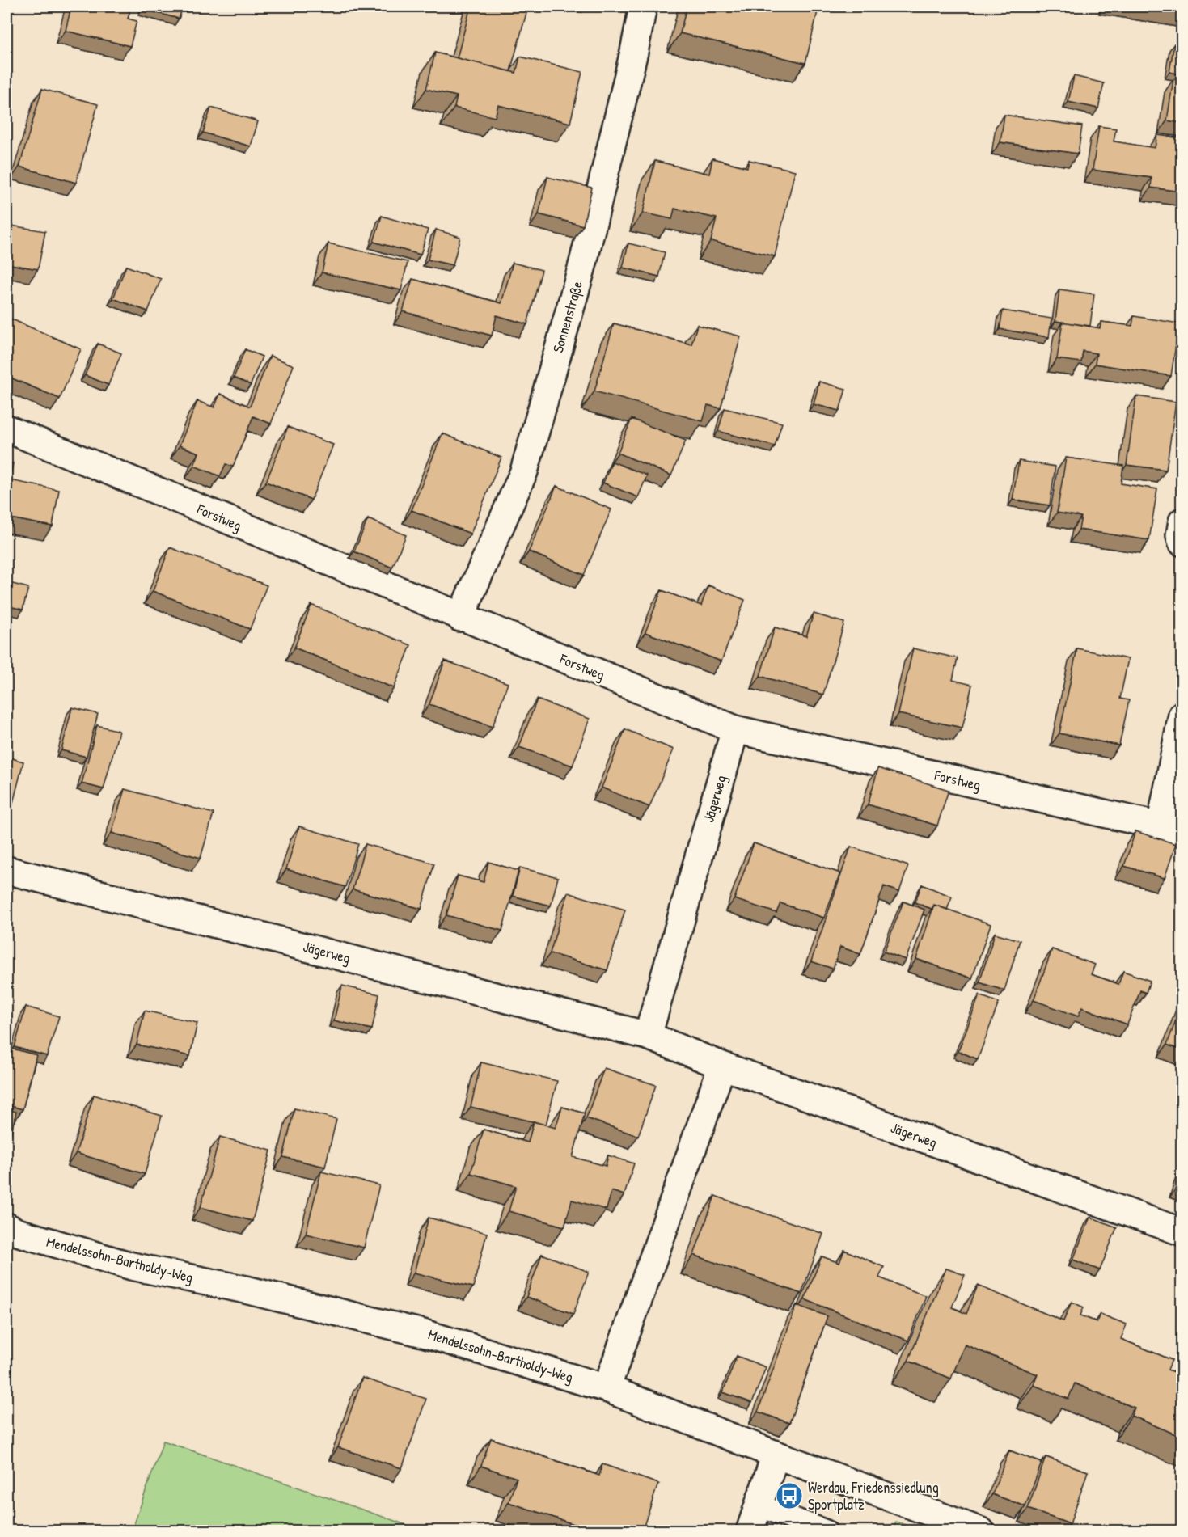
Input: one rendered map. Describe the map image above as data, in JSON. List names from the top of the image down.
{
  "streets": {
    "street": [
      "Sonnenstraße",
      "Forstweg",
      "Jägerweg",
      "Mendelssohn-Bartholdy-Weg"
    ]
  },
  "crossings": [
    ["Sonnenstraße", "Forstweg"],
    ["Forstweg", "Jägerweg"]
  ],
  "places": {
    "bus stop": ["Werdau, Friedenssiedlung Sportplatz"]
  }
}
